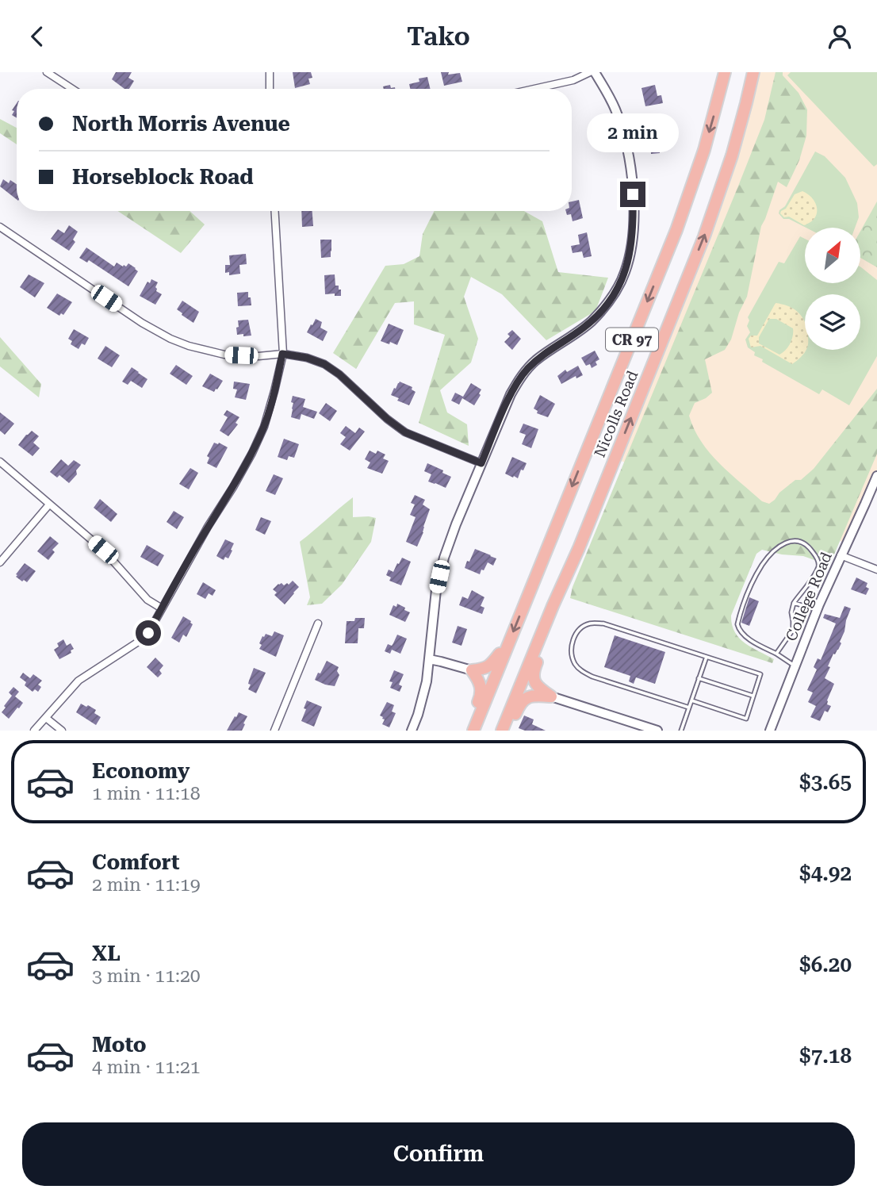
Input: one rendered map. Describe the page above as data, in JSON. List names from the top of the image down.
{
  "streets": {
    "highway": ["CR 97", "Nicolls Road"],
    "street": ["College Road"]
  },
  "north": "top right",
  "page": {
    "header": "Tako",
    "banner": ["North Morris Avenue", "Horseblock Road"],
    "bubble": "2 min",
    "list": [
      {
        "name": "Economy",
        "note": "1 min · 11:18",
        "value": "$3.65"
      },
      {
        "name": "Comfort",
        "note": "2 min · 11:19",
        "value": "$4.92"
      },
      {
        "name": "XL",
        "note": "3 min · 11:20",
        "value": "$6.20"
      },
      {
        "name": "Moto",
        "note": "4 min · 11:21",
        "value": "$7.18"
      }
    ],
    "buttons": "Confirm"
  }
}
